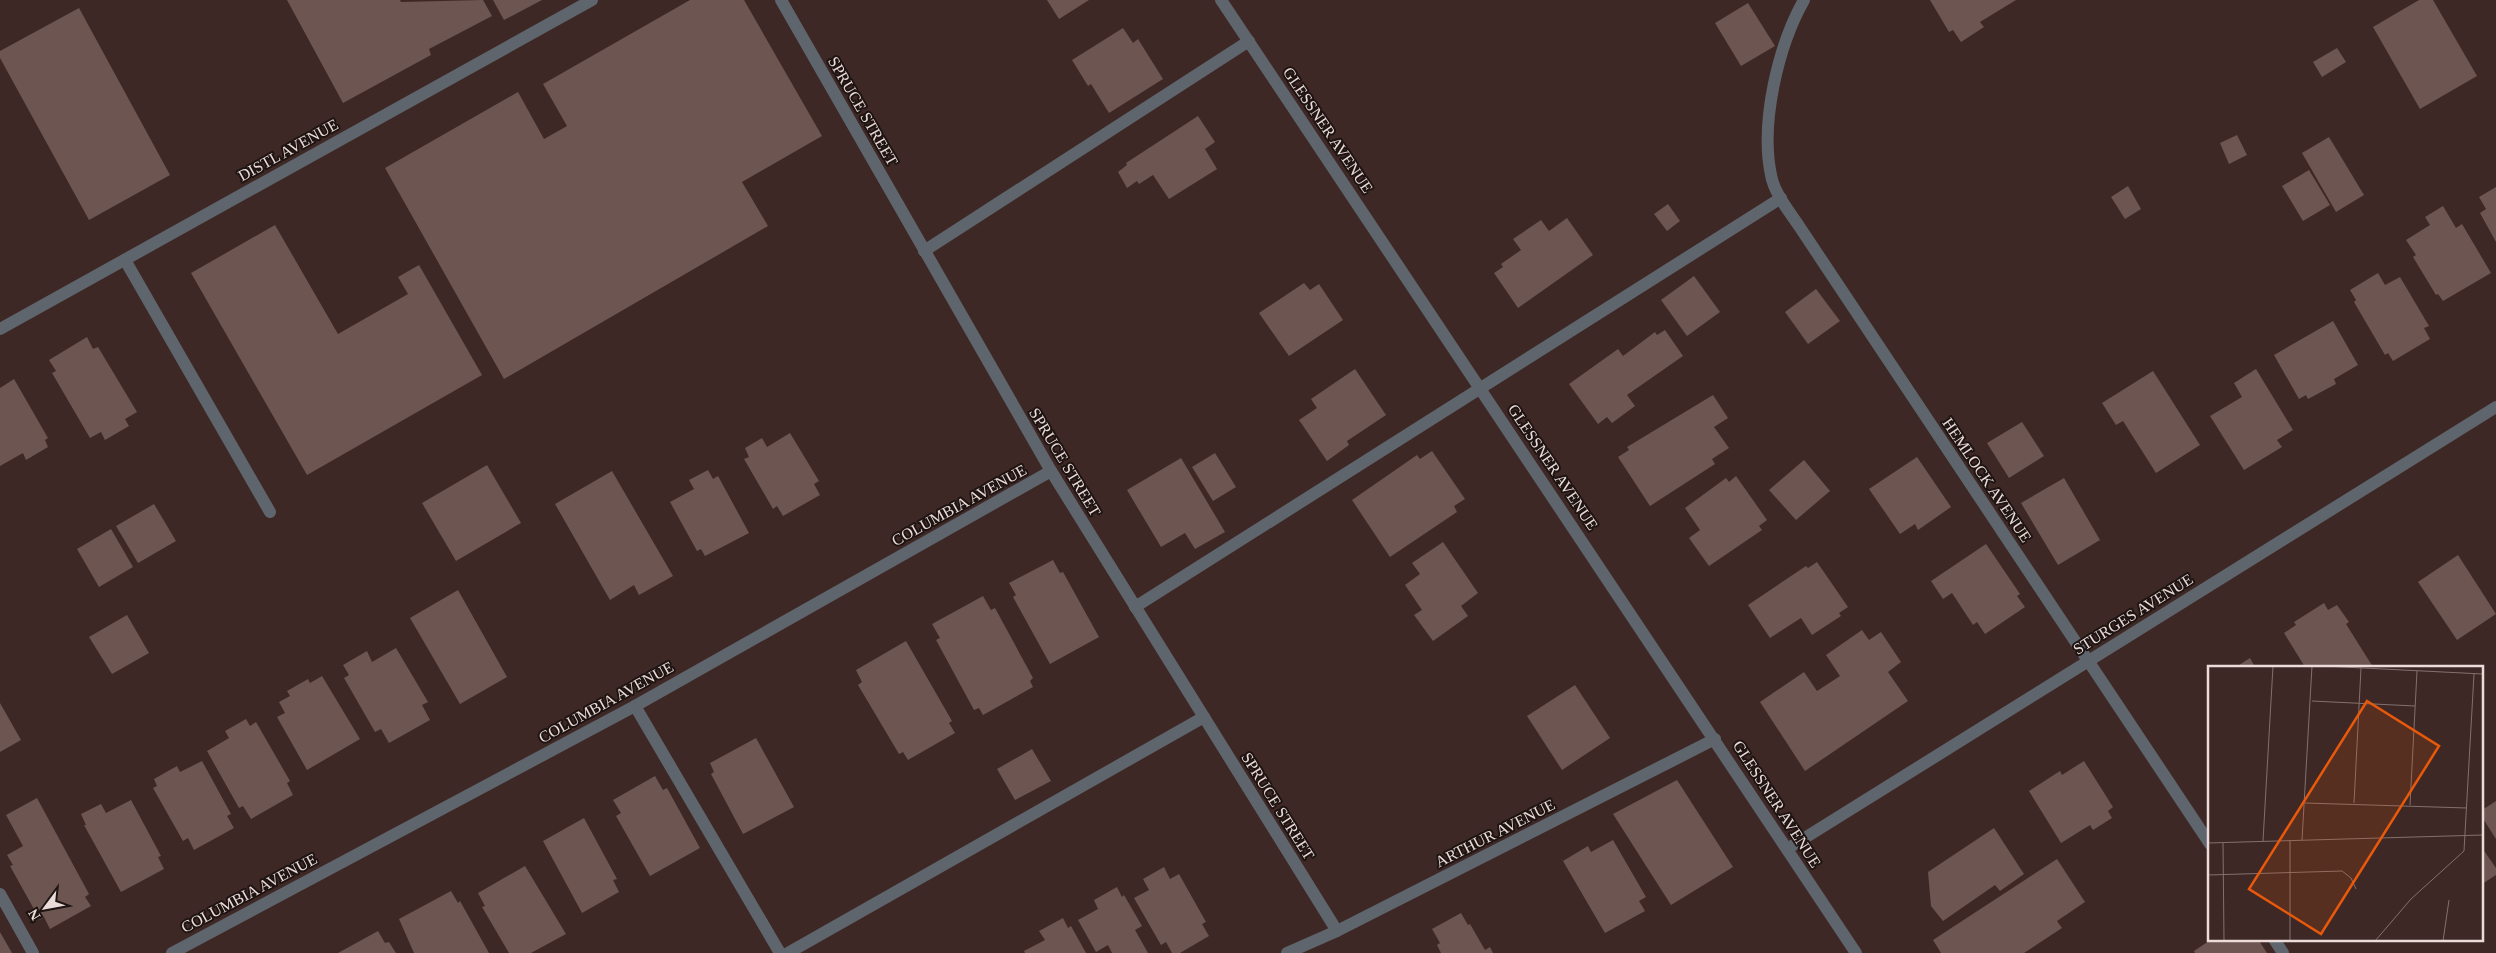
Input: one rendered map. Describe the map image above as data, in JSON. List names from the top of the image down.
{
  "streets": {
    "street": [
      "SPRUCE STREET",
      "GLESSNER AVENUE",
      "DISTL AVENUE",
      "HEMLOCK AVENUE",
      "COLUMBIA AVENUE",
      "STURGES AVENUE",
      "ARTHUR AVENUE"
    ]
  },
  "crossings": [
    ["SPRUCE STREET", "COLUMBIA AVENUE"],
    ["SPRUCE STREET", "ARTHUR AVENUE"],
    ["GLESSNER AVENUE", "STURGES AVENUE"],
    ["GLESSNER AVENUE", "ARTHUR AVENUE"],
    ["HEMLOCK AVENUE", "STURGES AVENUE"]
  ],
  "north": "bottom left"
}
